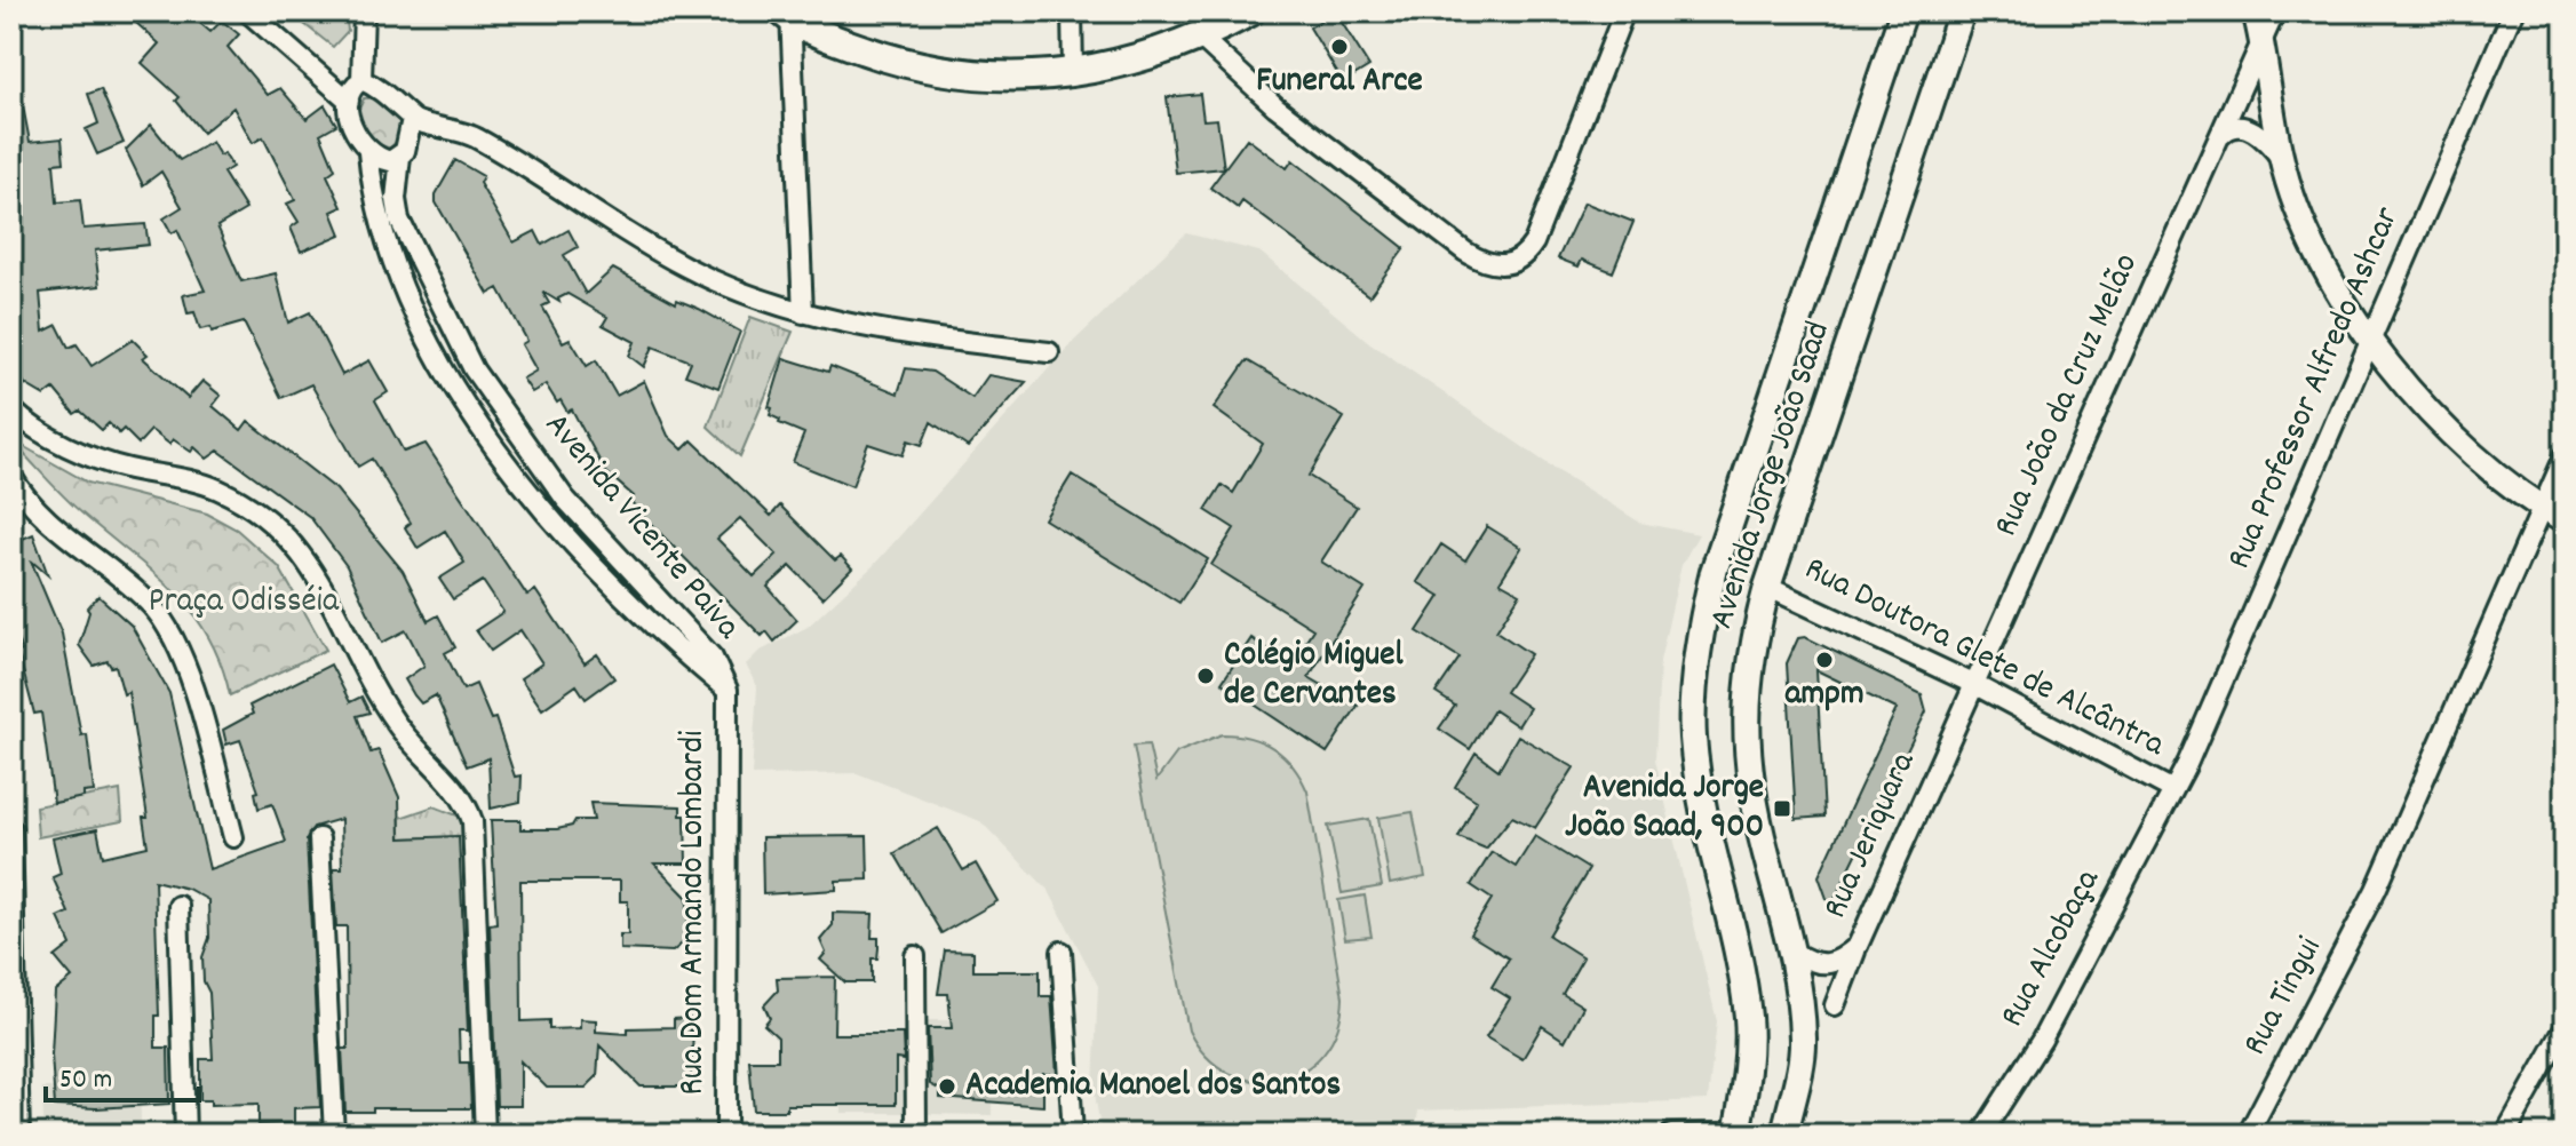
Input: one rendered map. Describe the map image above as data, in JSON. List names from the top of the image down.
{
  "streets": {
    "main road": ["Avenida Jorge João Saad"],
    "street": [
      "Rua Professor Alfredo Ashcar",
      "Rua João da Cruz Melão",
      "Avenida Vicente Paiva",
      "Rua Doutora Glete de Alcântra",
      "Rua Jeriquara",
      "Rua Dom Armando Lombardi",
      "Rua Alcobaça",
      "Rua Tingui"
    ]
  },
  "crossings": [
    ["Rua Professor Alfredo Ashcar", "Rua Doutora Glete de Alcântra"],
    ["Rua Professor Alfredo Ashcar", "Rua Alcobaça"],
    ["Rua João da Cruz Melão", "Rua Doutora Glete de Alcântra"],
    ["Rua João da Cruz Melão", "Rua Jeriquara"],
    ["Avenida Jorge João Saad", "Rua Doutora Glete de Alcântra"],
    ["Avenida Jorge João Saad", "Rua Jeriquara"],
    ["Avenida Vicente Paiva", "Rua Dom Armando Lombardi"],
    ["Rua Doutora Glete de Alcântra", "Rua Jeriquara"],
    ["Rua Doutora Glete de Alcântra", "Rua Alcobaça"]
  ],
  "parks": ["Praça Odisséia"],
  "places": {
    "other": [
      "Funeral Arce",
      "ampm",
      "Colégio Miguel de Cervantes",
      "Academia Manoel dos Santos"
    ],
    "transit": ["Avenida Jorge João Saad, 900"]
  },
  "scale_bar": "50 m"
}
